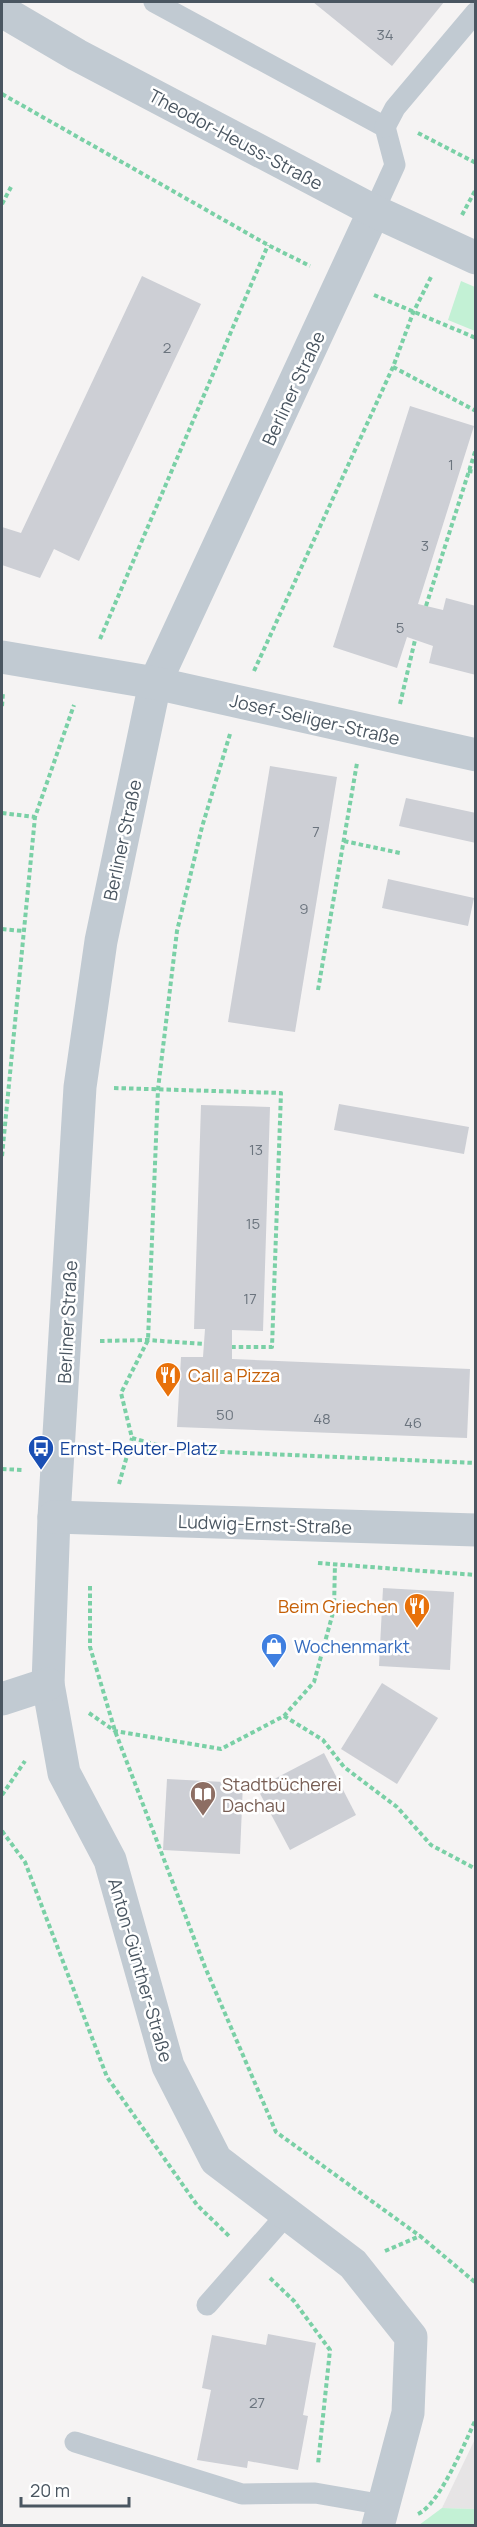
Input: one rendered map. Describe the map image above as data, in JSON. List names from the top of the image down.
{
  "streets": {
    "street": [
      "Theodor-Heuss-Straße",
      "Berliner Straße",
      "Josef-Seliger-Straße",
      "Ludwig-Ernst-Straße",
      "Anton-Günther-Straße"
    ]
  },
  "crossings": [
    ["Theodor-Heuss-Straße", "Berliner Straße"],
    ["Berliner Straße", "Josef-Seliger-Straße"],
    ["Berliner Straße", "Ludwig-Ernst-Straße"],
    ["Berliner Straße", "Anton-Günther-Straße"],
    ["Ludwig-Ernst-Straße", "Anton-Günther-Straße"]
  ],
  "places": {
    "restaurant": ["Call a Pizza", "Beim Griechen"],
    "bus stop": ["Ernst-Reuter-Platz"],
    "shop": ["Wochenmarkt"],
    "library": ["Stadtbücherei Dachau"]
  },
  "house_numbers": [
    "34",
    "2",
    "1",
    "3",
    "5",
    "7",
    "9",
    "13",
    "15",
    "17",
    "50",
    "48",
    "46",
    "27"
  ],
  "scale_bar": "20 m"
}
